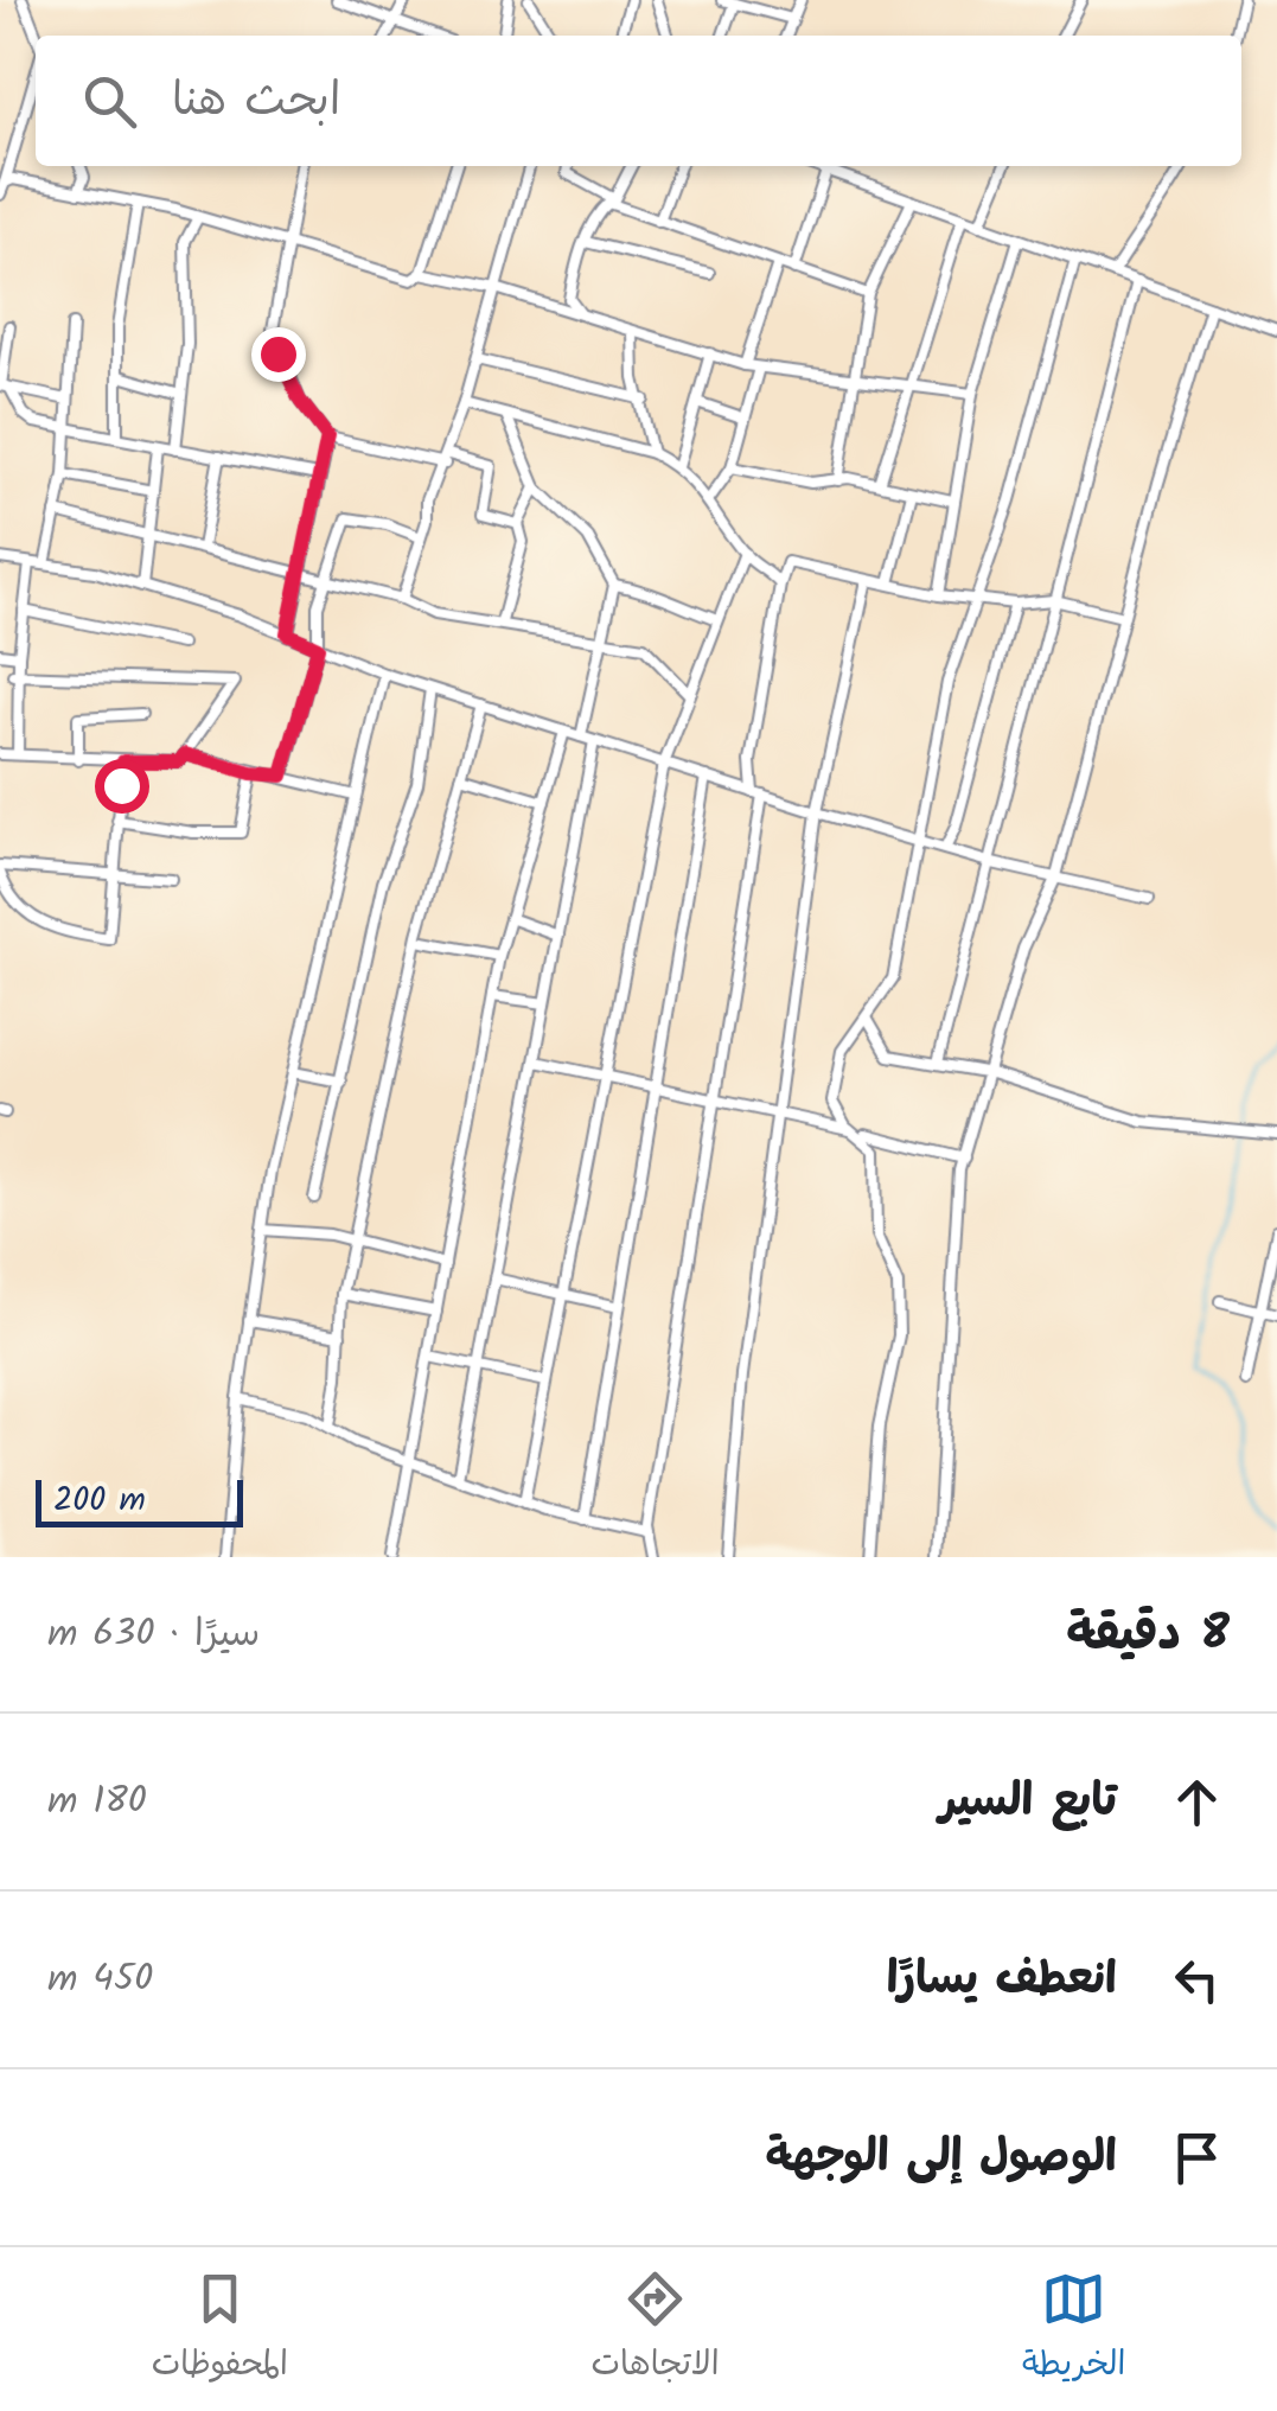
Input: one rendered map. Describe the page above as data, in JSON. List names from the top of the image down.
{
  "scale_bar": "200 m",
  "page": {
    "search": "ابحث هنا",
    "scale": "200 m",
    "heading": ["8 دقيقة", "سيرًا · 630 m"],
    "list": [
      ["تابع السير", "180 m"],
      ["انعطف يسارًا", "450 m"],
      "الوصول إلى الوجهة"
    ],
    "nav": ["الخريطة", "الاتجاهات", "المحفوظات"]
  }
}
